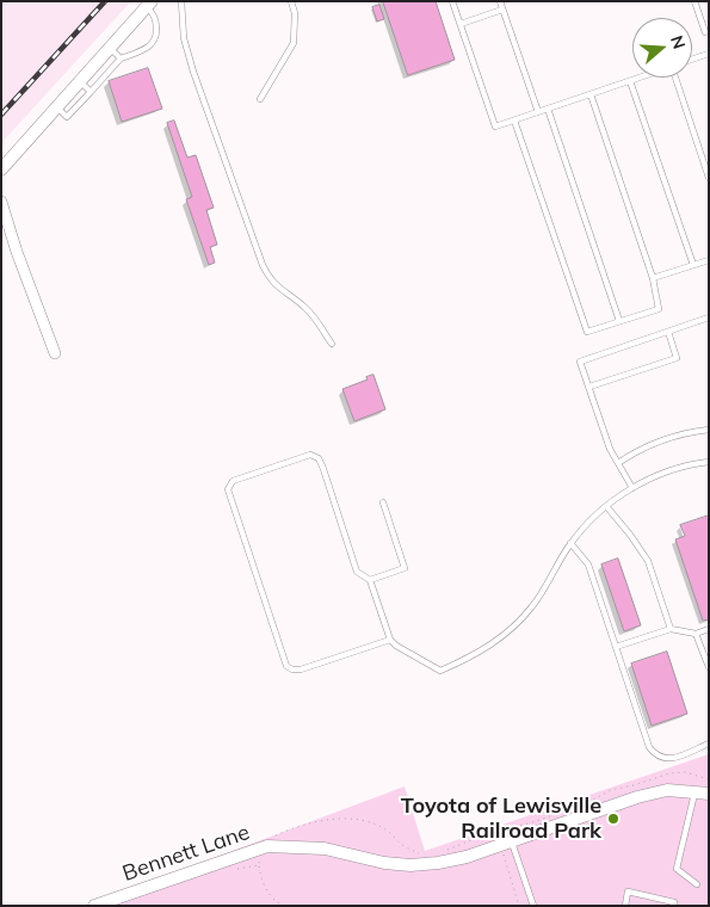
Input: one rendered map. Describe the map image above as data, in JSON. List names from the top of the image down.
{
  "streets": {
    "street": ["Bennett Lane"]
  },
  "places": ["Toyota of Lewisville Railroad Park"],
  "north": "right"
}
